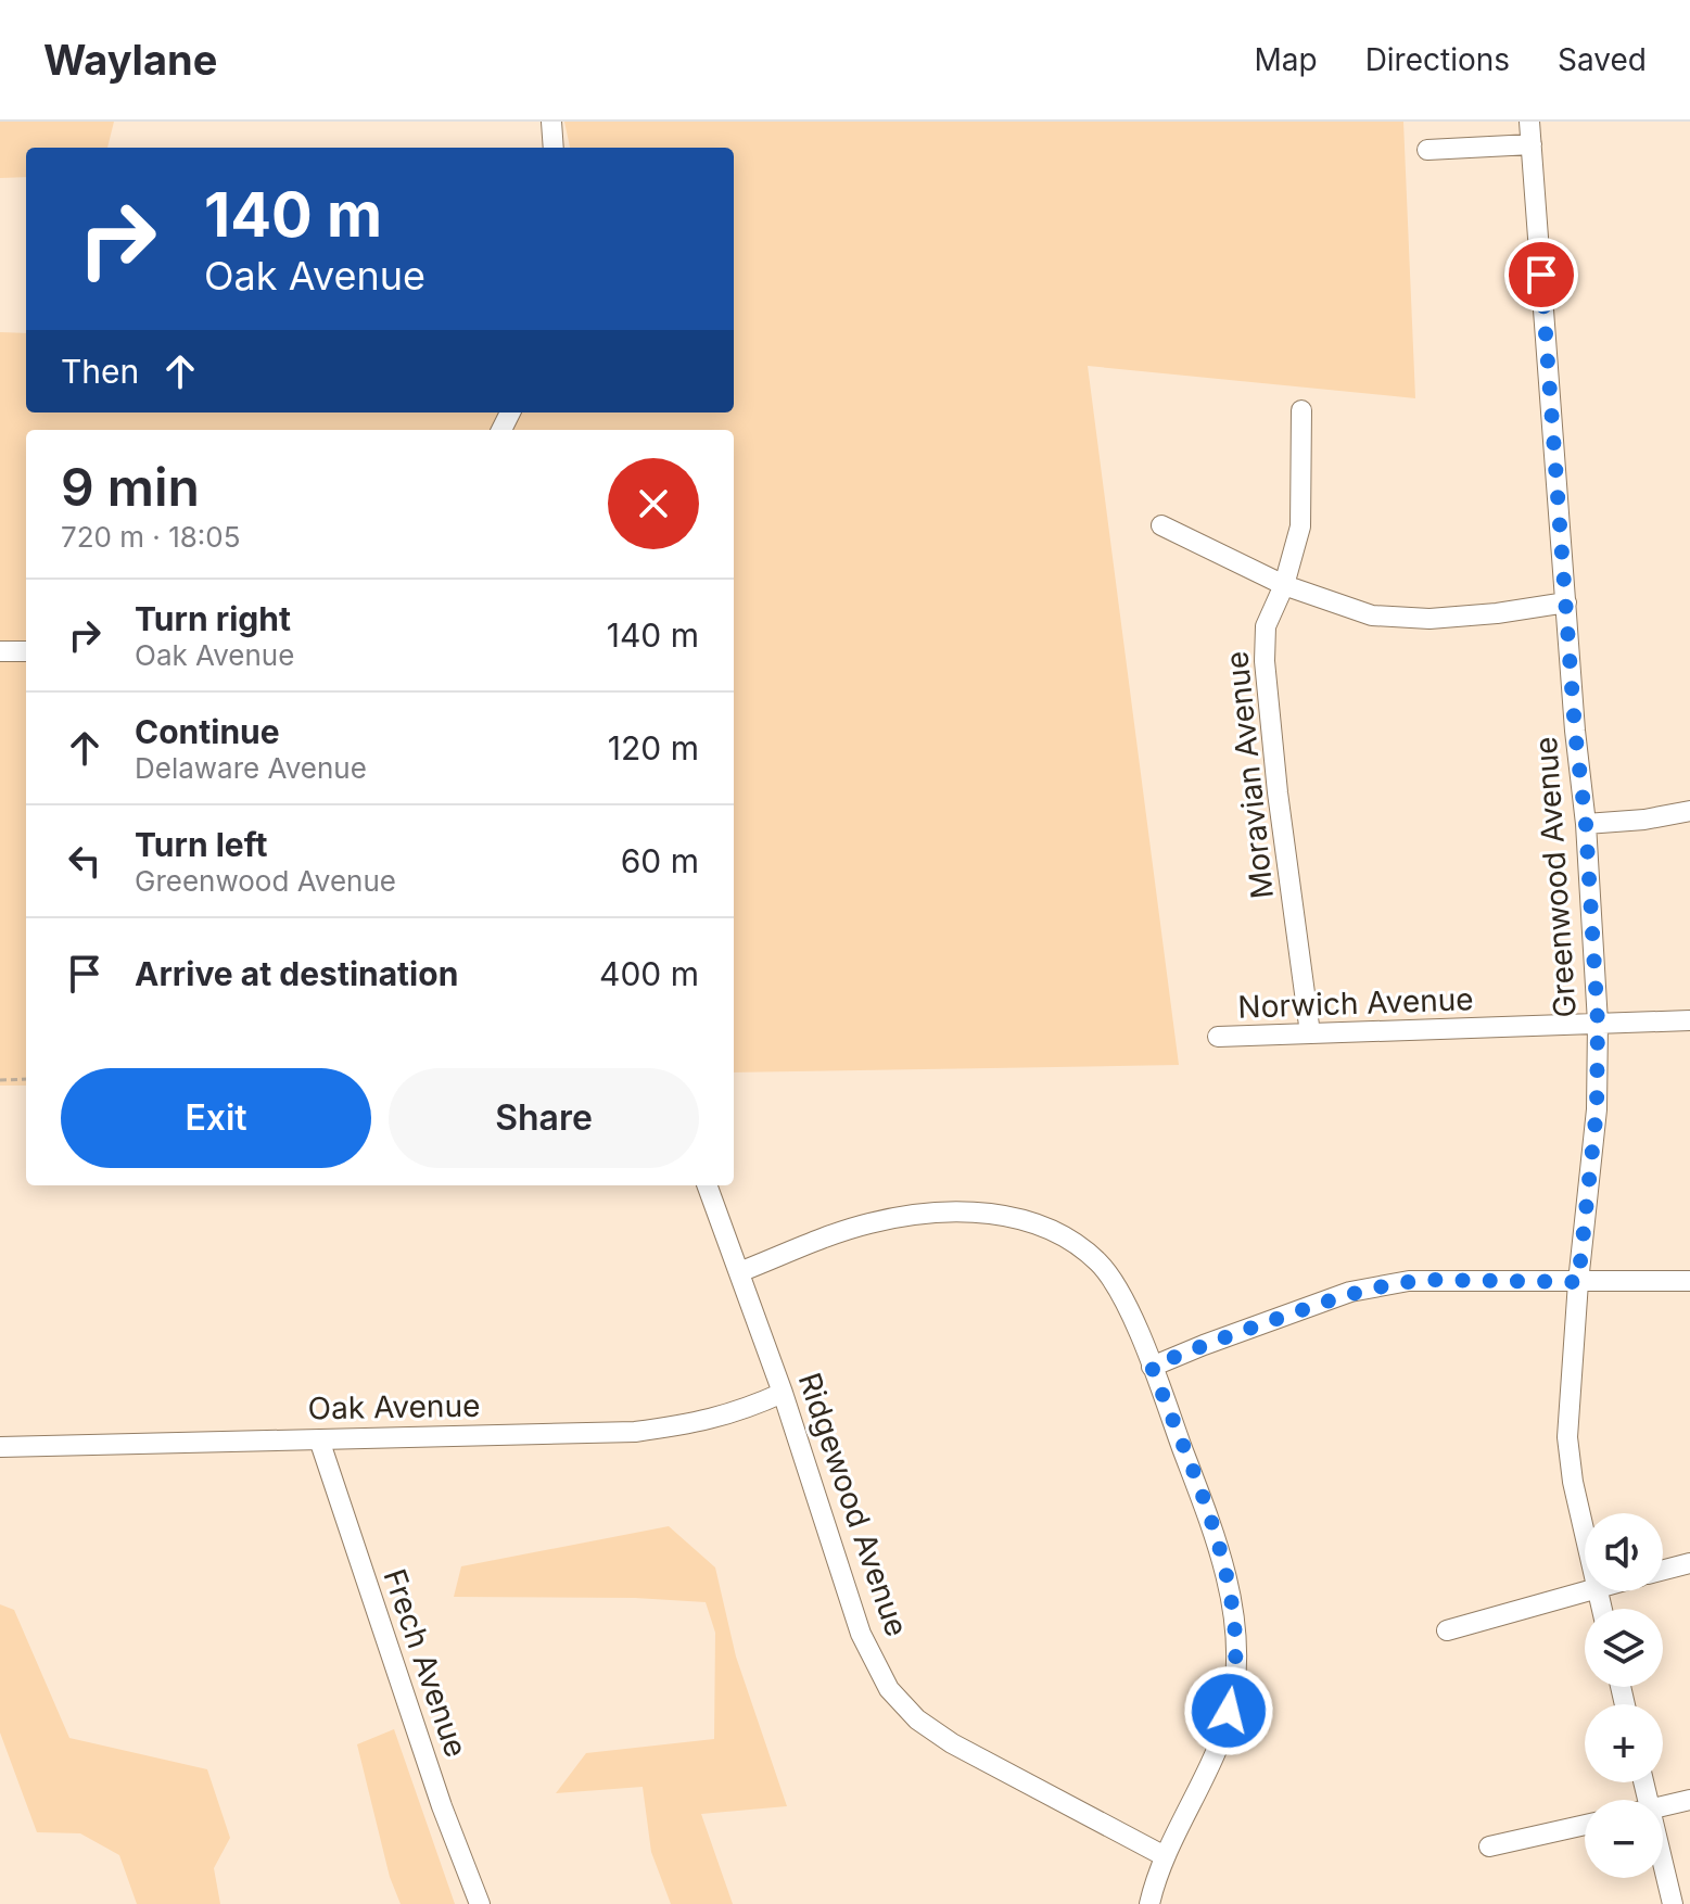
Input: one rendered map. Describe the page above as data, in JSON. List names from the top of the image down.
{
  "streets": {
    "street": [
      "Moravian Avenue",
      "Greenwood Avenue",
      "Norwich Avenue",
      "Oak Avenue",
      "Ridgewood Avenue",
      "Frech Avenue"
    ]
  },
  "crossings": [
    ["Moravian Avenue", "Norwich Avenue"],
    ["Greenwood Avenue", "Norwich Avenue"],
    ["Oak Avenue", "Ridgewood Avenue"],
    ["Oak Avenue", "Frech Avenue"]
  ],
  "page": {
    "header": "Waylane",
    "nav": ["Map", "Directions", "Saved"],
    "turn": ["140 m", "Oak Avenue"],
    "then": "Then",
    "heading": ["9 min", "720 m · 18:05"],
    "list": [
      {
        "name": "Turn right",
        "note": "Oak Avenue",
        "value": "140 m"
      },
      {
        "name": "Continue",
        "note": "Delaware Avenue",
        "value": "120 m"
      },
      {
        "name": "Turn left",
        "note": "Greenwood Avenue",
        "value": "60 m"
      },
      {
        "name": "Arrive at destination",
        "value": "400 m"
      }
    ],
    "buttons": ["Exit", "Share"],
    "map_buttons": ["+", "−"]
  }
}
